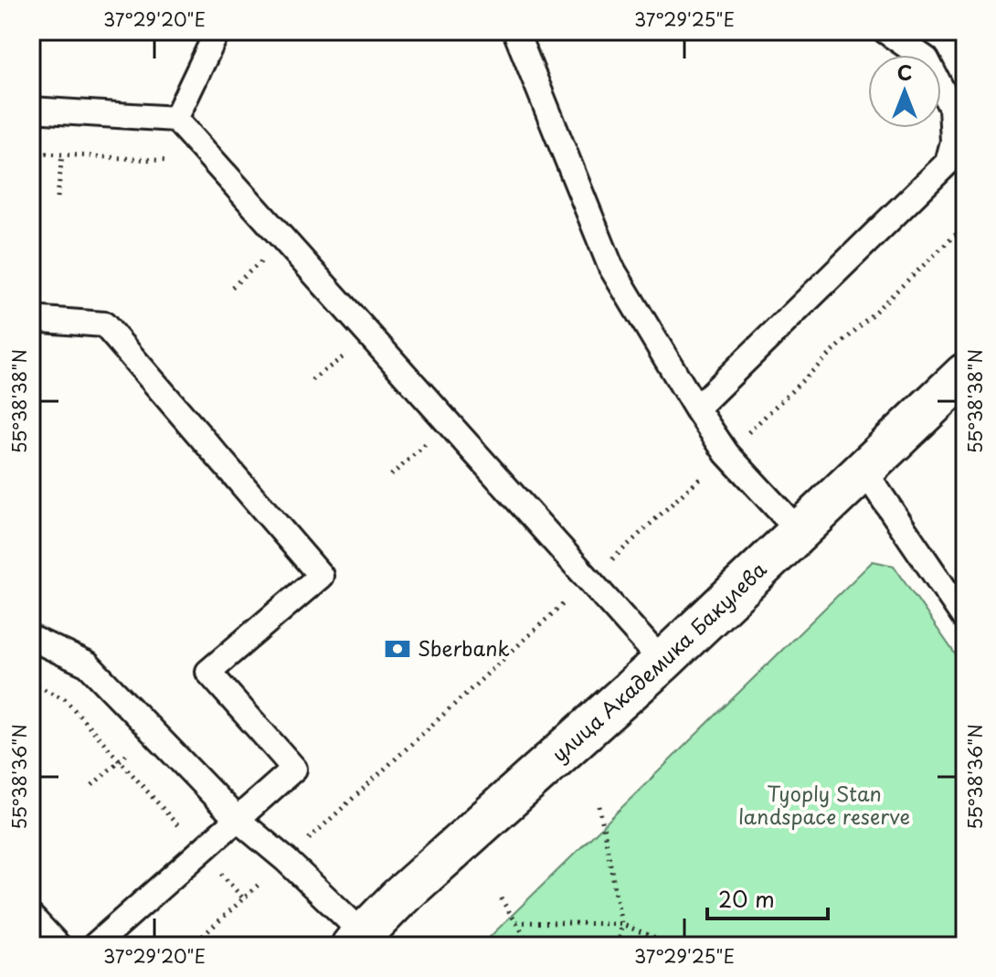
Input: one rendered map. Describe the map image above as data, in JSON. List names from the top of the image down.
{
  "streets": {
    "street": ["улица Академика Бакулева"]
  },
  "parks": ["Tyoply Stan landspace reserve"],
  "places": {
    "bank": ["Sberbank"]
  },
  "scale_bar": "20 m",
  "north": "top",
  "coordinates": [
    "37°29'20\"E",
    "37°29'25\"E",
    "55°38'38\"N",
    "55°38'36\"N"
  ]
}
